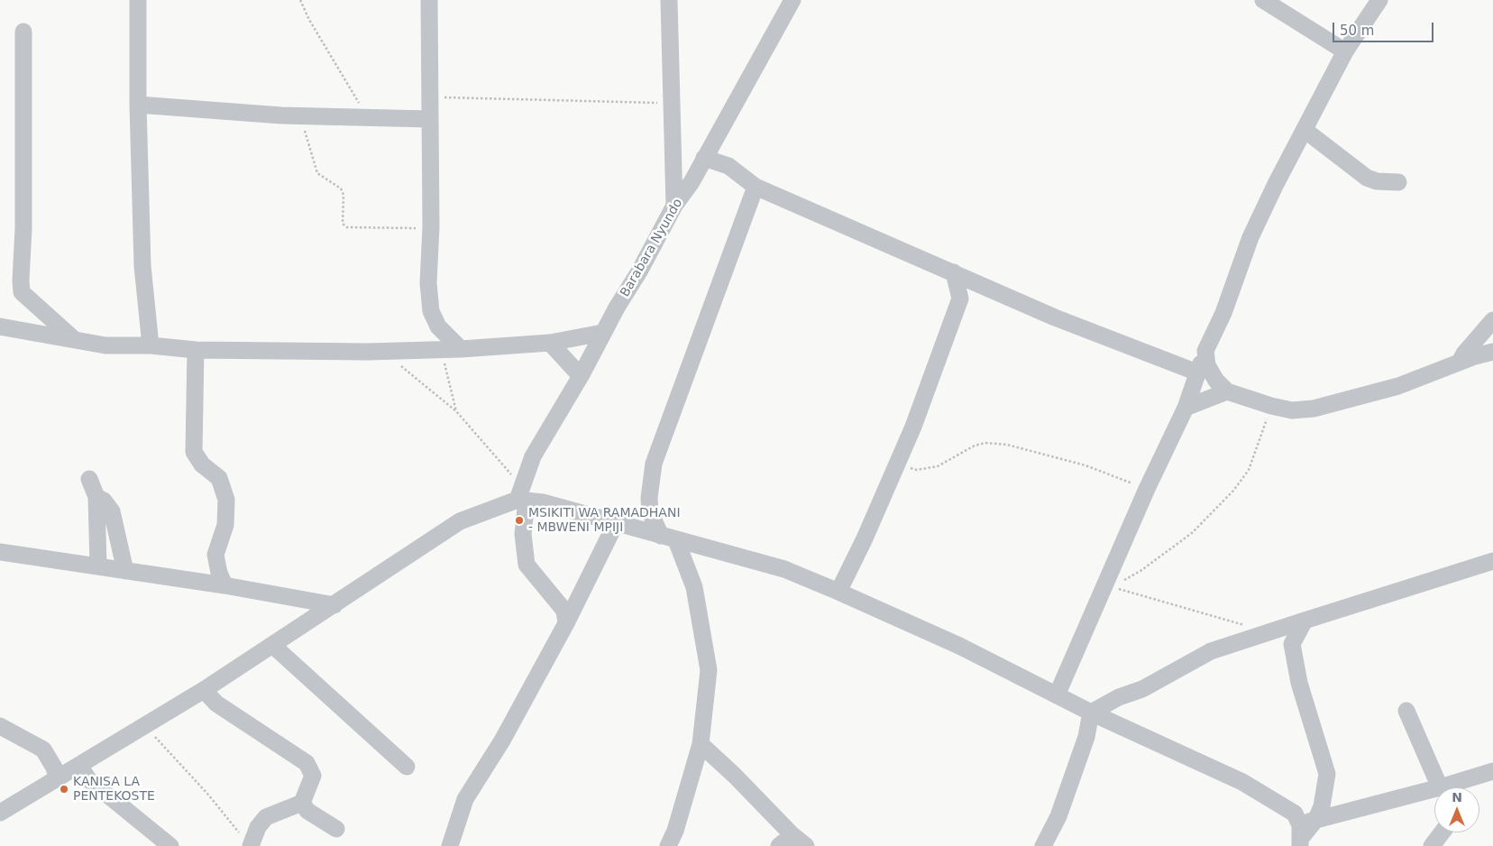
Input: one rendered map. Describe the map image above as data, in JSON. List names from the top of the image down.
{
  "streets": {
    "street": ["Barabara Nyundo"]
  },
  "places": ["MSIKITI WA RAMADHANI - MBWENI MPIJI", "KANISA LA PENTEKOSTE"],
  "scale_bar": "50 m",
  "north": "top"
}
